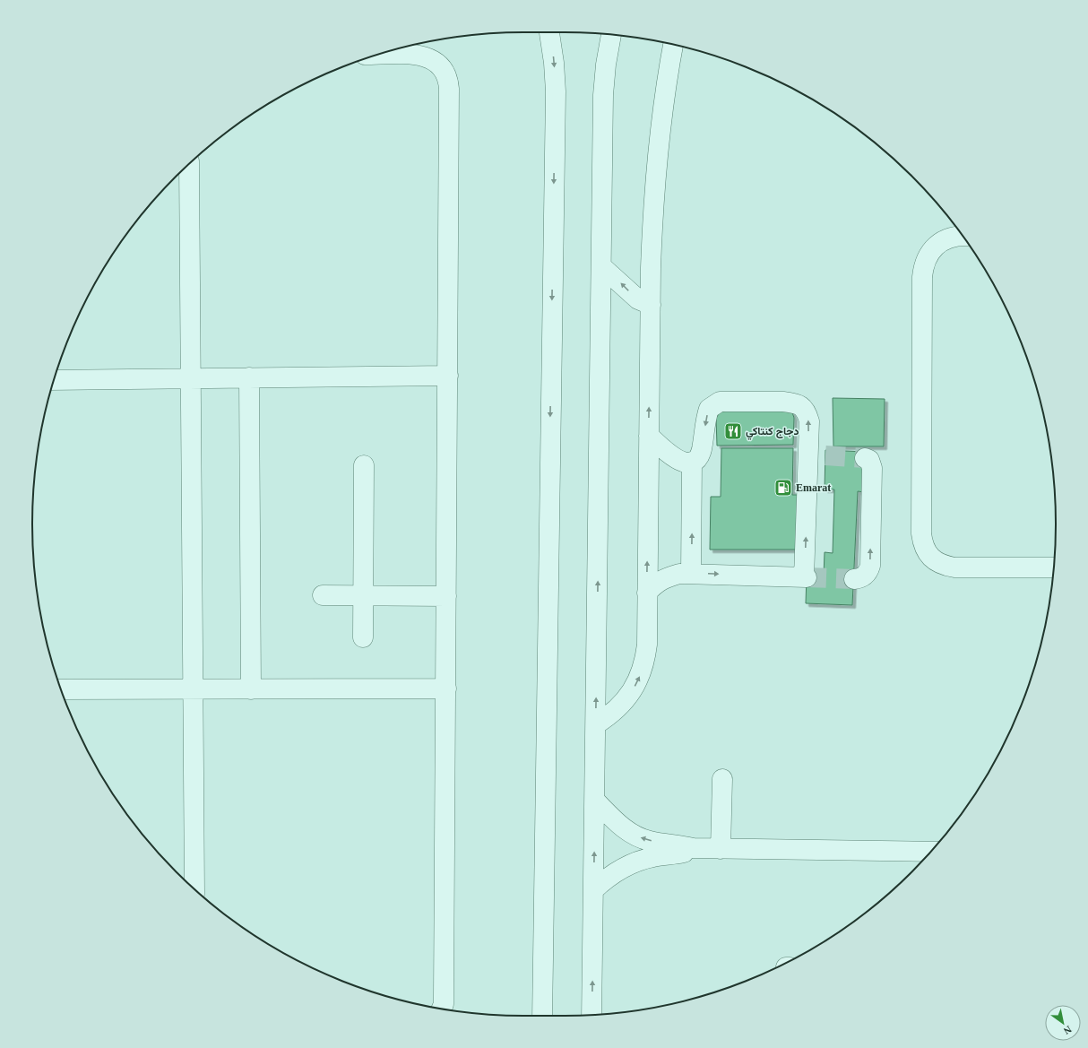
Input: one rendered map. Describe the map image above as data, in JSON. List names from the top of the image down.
{
  "places": {
    "restaurant": ["دجاج كنتاكي"],
    "fuel station": ["Emarat"]
  },
  "north": "bottom right"
}
